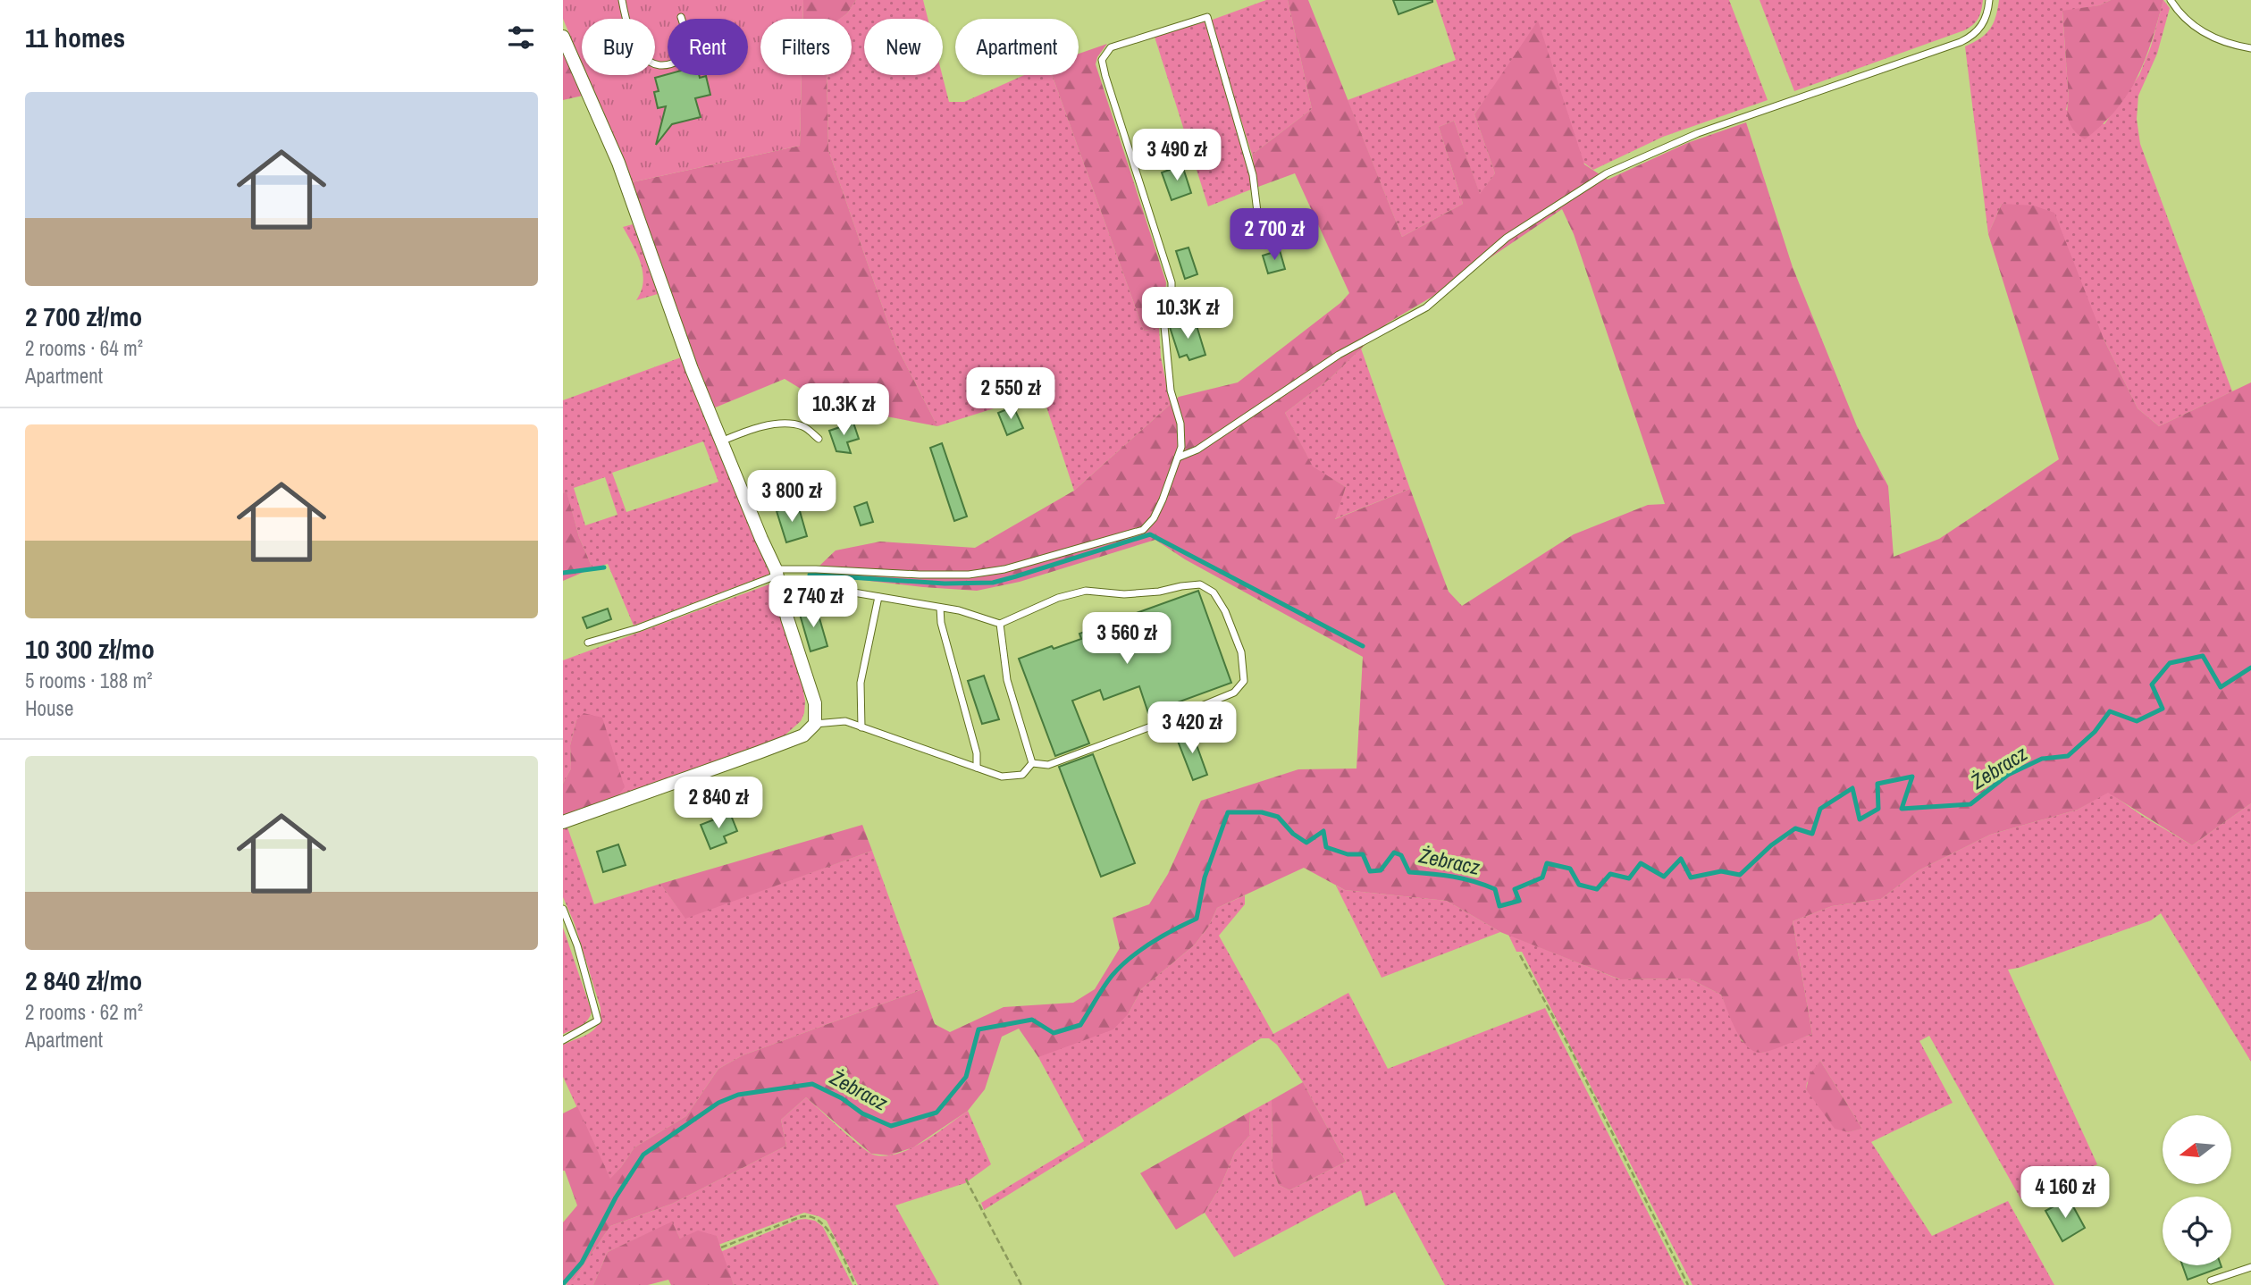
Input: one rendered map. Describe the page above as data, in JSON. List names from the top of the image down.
{
  "water": ["Żebracz"],
  "north": "left",
  "page": {
    "heading": "11 homes",
    "chip": [
      "Buy",
      "Rent",
      "Filters",
      "New",
      "Apartment"
    ],
    "list": [
      {
        "name": "2 700 zł/mo",
        "note": "2 rooms · 64 m² · Apartment"
      },
      {
        "name": "10 300 zł/mo",
        "note": "5 rooms · 188 m² · House"
      },
      {
        "name": "2 840 zł/mo",
        "note": "2 rooms · 62 m² · Apartment"
      }
    ],
    "price": [
      "3 490 zł",
      "2 700 zł",
      "10.3K zł",
      "2 550 zł",
      "10.3K zł",
      "3 800 zł",
      "2 740 zł",
      "3 560 zł",
      "3 420 zł",
      "2 840 zł",
      "4 160 zł"
    ]
  }
}
